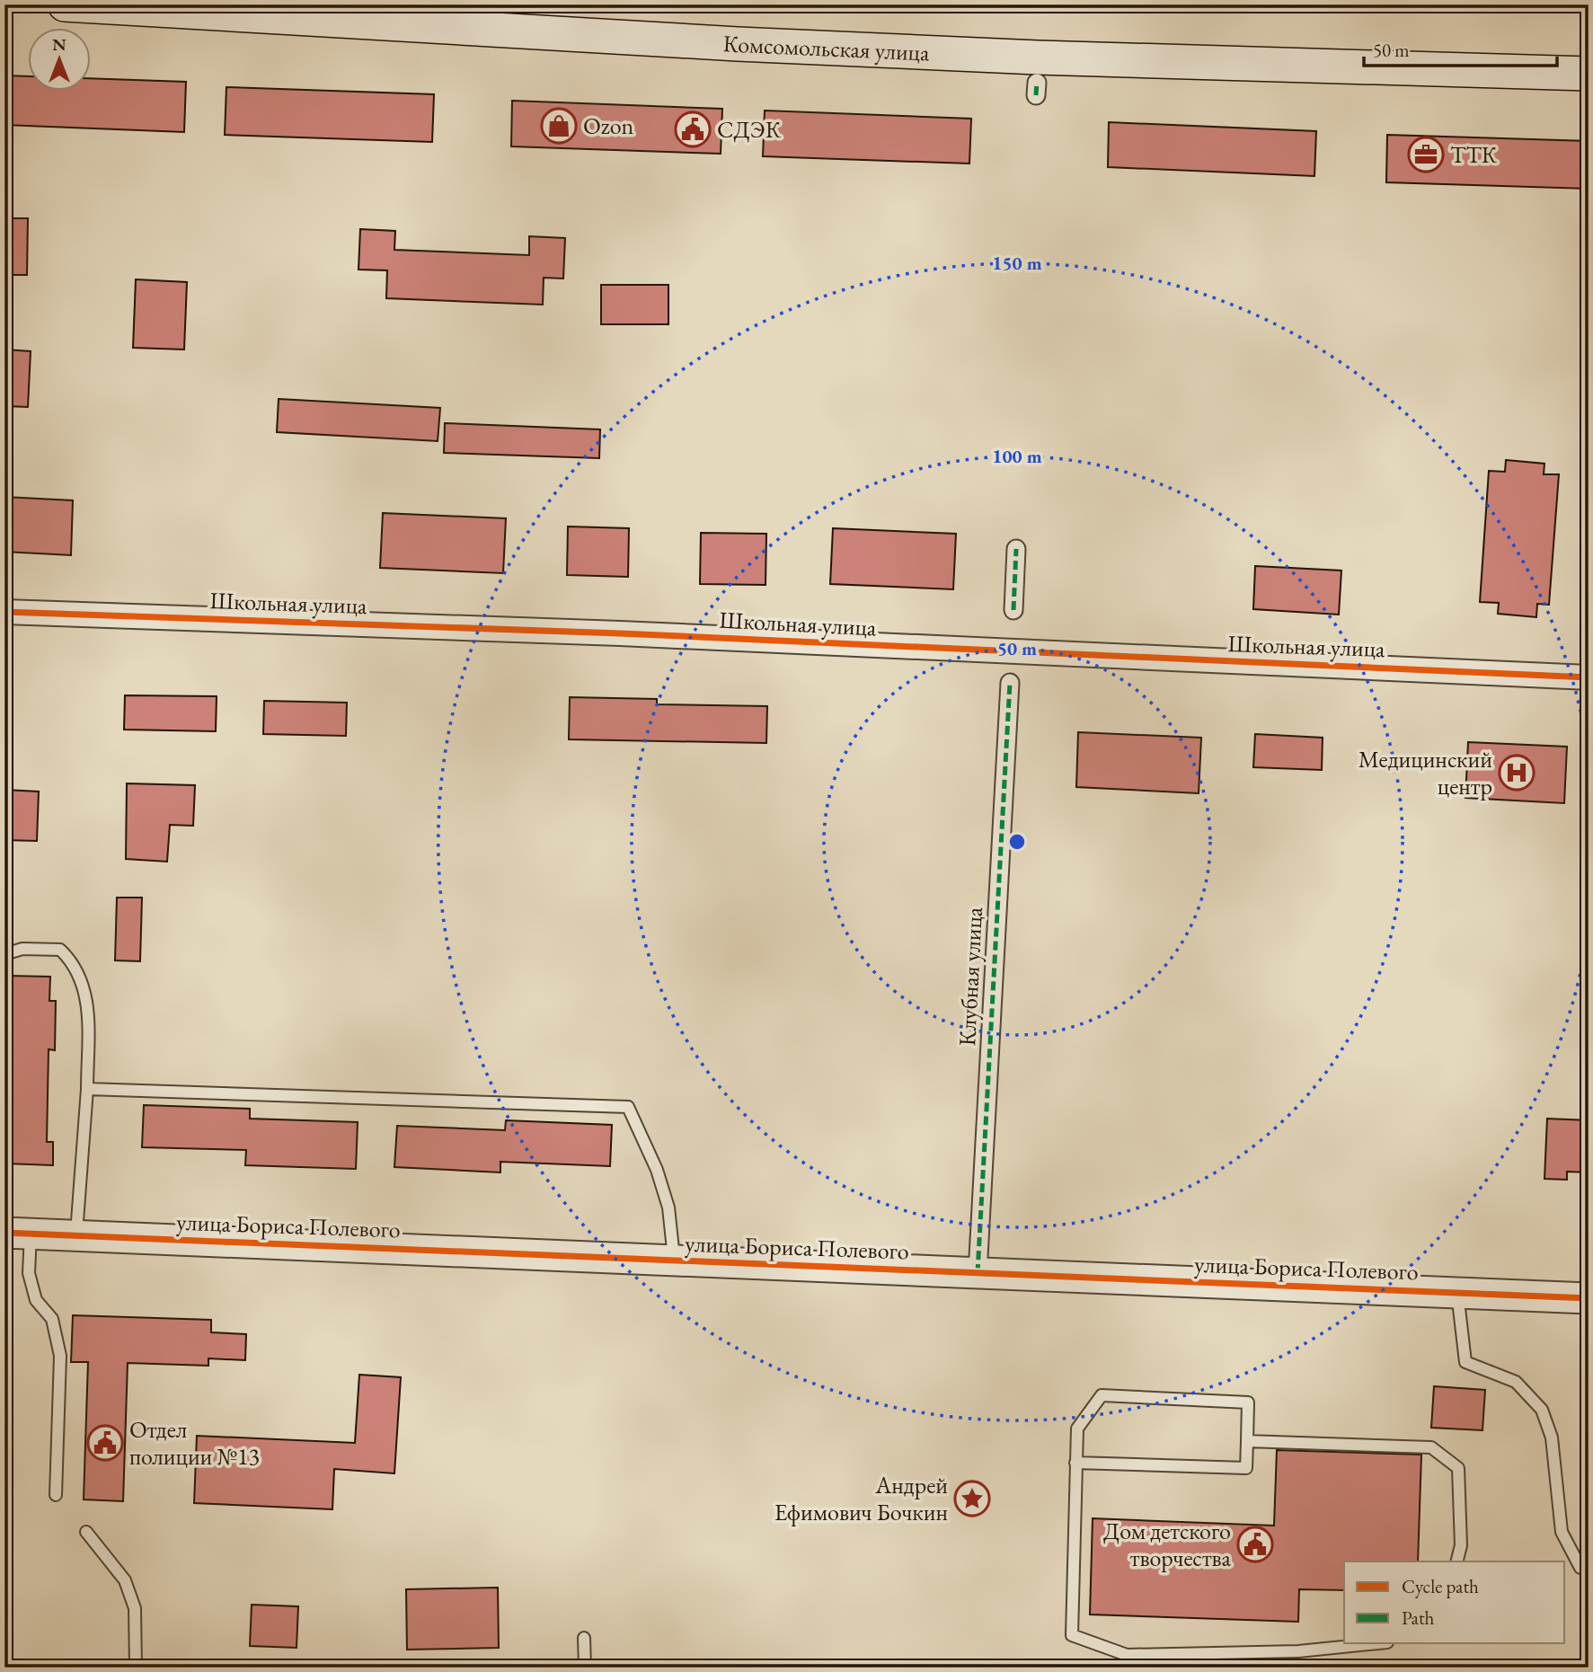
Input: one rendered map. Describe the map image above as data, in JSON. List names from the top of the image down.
{
  "streets": {
    "main road": ["Комсомольская улица"],
    "street": ["Школьная улица", "Клубная улица", "улица Бориса Полевого"]
  },
  "crossings": [
    ["Клубная улица", "улица Бориса Полевого"]
  ],
  "places": {
    "shop": ["Ozon"],
    "public building": ["СДЭК", "Отдел полиции №13", "Дом детского творчества"],
    "office": ["ТТК"],
    "hospital": ["Медицинский центр"],
    "place": ["Андрей Ефимович Бочкин"]
  },
  "legend": ["Cycle path", "Path"],
  "scale_bar": "50 m",
  "north": "top",
  "rings": ["150 m", "100 m", "50 m"]
}
